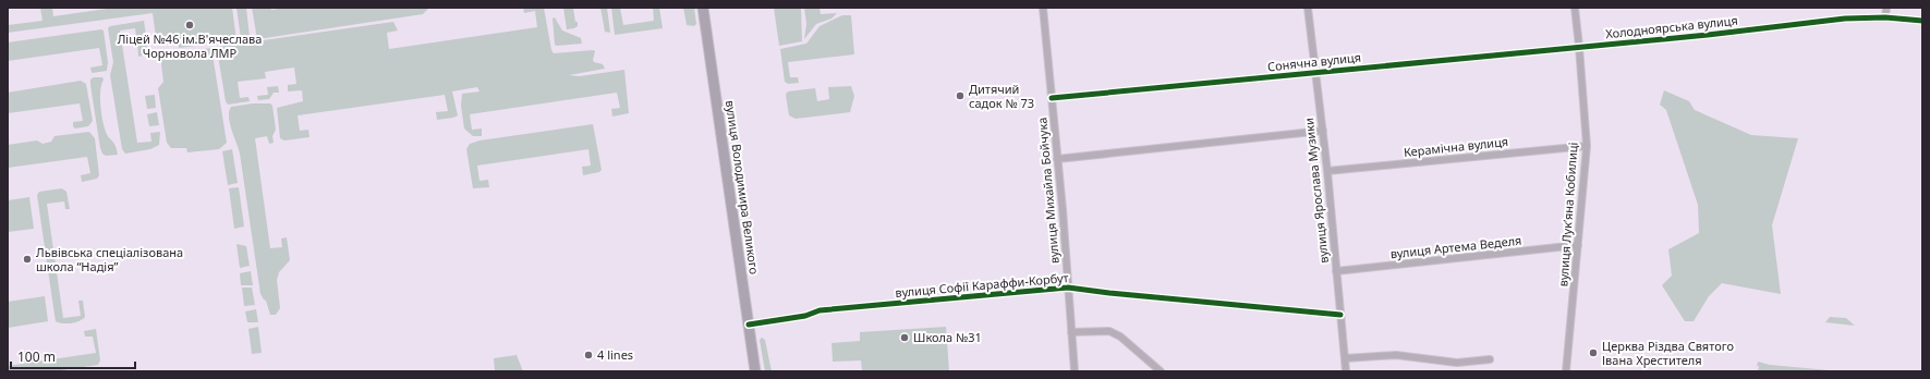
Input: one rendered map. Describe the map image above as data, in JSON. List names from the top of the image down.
{
  "streets": {
    "main road": ["вулиця Володимира Великого"],
    "street": [
      "Холодноярська вулиця",
      "Сонячна вулиця",
      "Керамічна вулиця",
      "вулиця Михайла Бойчука",
      "вулиця Ярослава Музики",
      "вулиця Лукʼяна Кобилиці",
      "вулиця Артема Веделя",
      "вулиця Софії Караффи-Корбут"
    ]
  },
  "crossings": [
    ["Холодноярська вулиця", "Сонячна вулиця"],
    ["Холодноярська вулиця", "вулиця Лукʼяна Кобилиці"],
    ["Сонячна вулиця", "вулиця Михайла Бойчука"],
    ["Сонячна вулиця", "вулиця Ярослава Музики"],
    ["Сонячна вулиця", "вулиця Лукʼяна Кобилиці"],
    ["Керамічна вулиця", "вулиця Ярослава Музики"],
    ["Керамічна вулиця", "вулиця Лукʼяна Кобилиці"],
    ["вулиця Володимира Великого", "вулиця Софії Караффи-Корбут"],
    ["вулиця Михайла Бойчука", "вулиця Софії Караффи-Корбут"],
    ["вулиця Ярослава Музики", "вулиця Артема Веделя"],
    ["вулиця Ярослава Музики", "вулиця Софії Караффи-Корбут"],
    ["вулиця Лукʼяна Кобилиці", "вулиця Артема Веделя"]
  ],
  "places": [
    "Ліцей №46 ім.В'ячеслава Чорновола ЛМР",
    "Дитячий садок № 73",
    "Львівська спеціалізована школа “Надія”",
    "Школа №31",
    "Церква Різдва Святого Івана Хрестителя",
    "4 lines"
  ],
  "scale_bar": "100 m"
}
